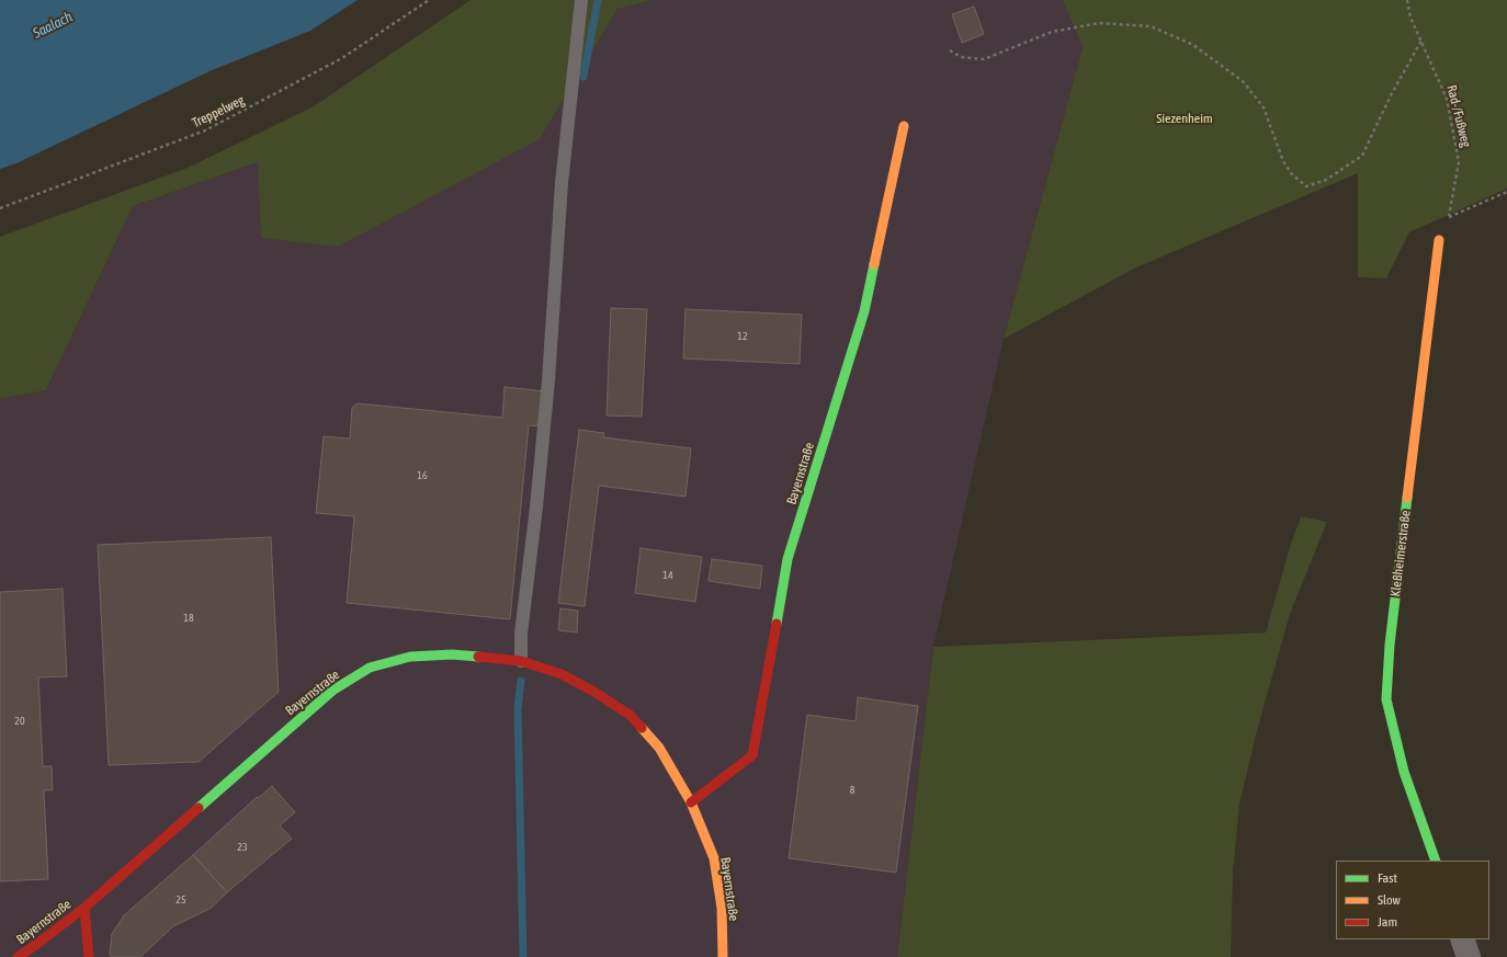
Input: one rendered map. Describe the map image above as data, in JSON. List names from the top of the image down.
{
  "streets": {
    "street": ["Bayernstraße", "Kleßheimerstraße"],
    "path": ["Treppelweg", "Rad-/Fußweg"]
  },
  "crossings": [
    ["Rad-/Fußweg", "Kleßheimerstraße"]
  ],
  "water": ["Saalach"],
  "parks": ["Siezenheim"],
  "house_numbers": [
    "12",
    "16",
    "14",
    "18",
    "20",
    "8",
    "23",
    "25"
  ],
  "legend": ["Fast", "Slow", "Jam"]
}
